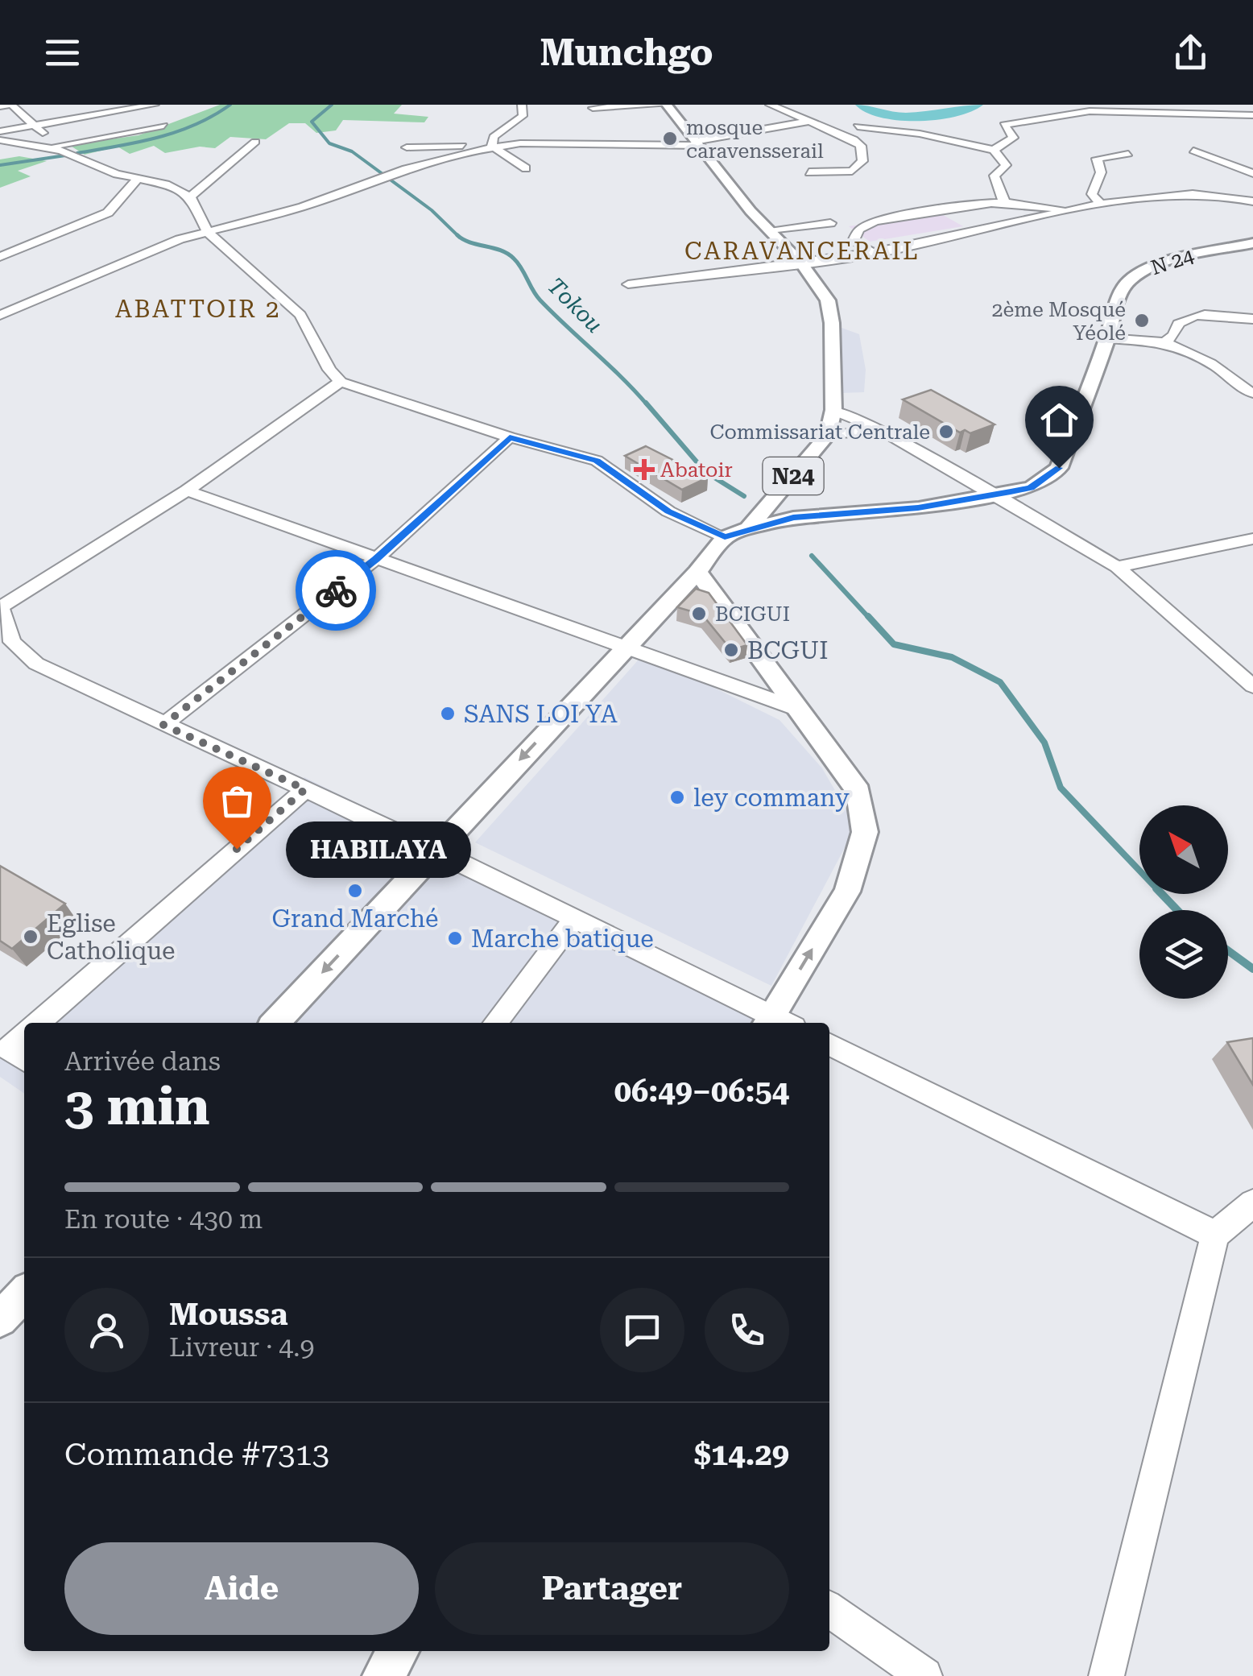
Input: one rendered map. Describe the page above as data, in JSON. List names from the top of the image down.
{
  "streets": {
    "main road": ["N 24", "N24"]
  },
  "crossings": [
    ["N 24", "N24"]
  ],
  "districts": ["CARAVANCERAIL", "ABATTOIR 2"],
  "water": ["Tokou"],
  "places": {
    "other": [
      "mosque caravensserail",
      "2ème Mosqué Yéolé",
      "Commissariat Centrale",
      "BCIGUI",
      "BCGUI",
      "SANS LOI YA",
      "ley commany",
      "HABILAYA",
      "Grand Marché",
      "Eglise Catholique",
      "Marche batique"
    ],
    "health": ["Abatoir"]
  },
  "north": "top left",
  "page": {
    "header": "Munchgo",
    "bubble": "HABILAYA",
    "heading": ["3 min", "Arrivée dans", "06:49–06:54"],
    "panel": [
      "Moussa",
      "Livreur · 4.9",
      "Commande #7313",
      "$14.29"
    ],
    "bar": "En route · 430 m",
    "buttons": ["Aide", "Partager"]
  }
}
